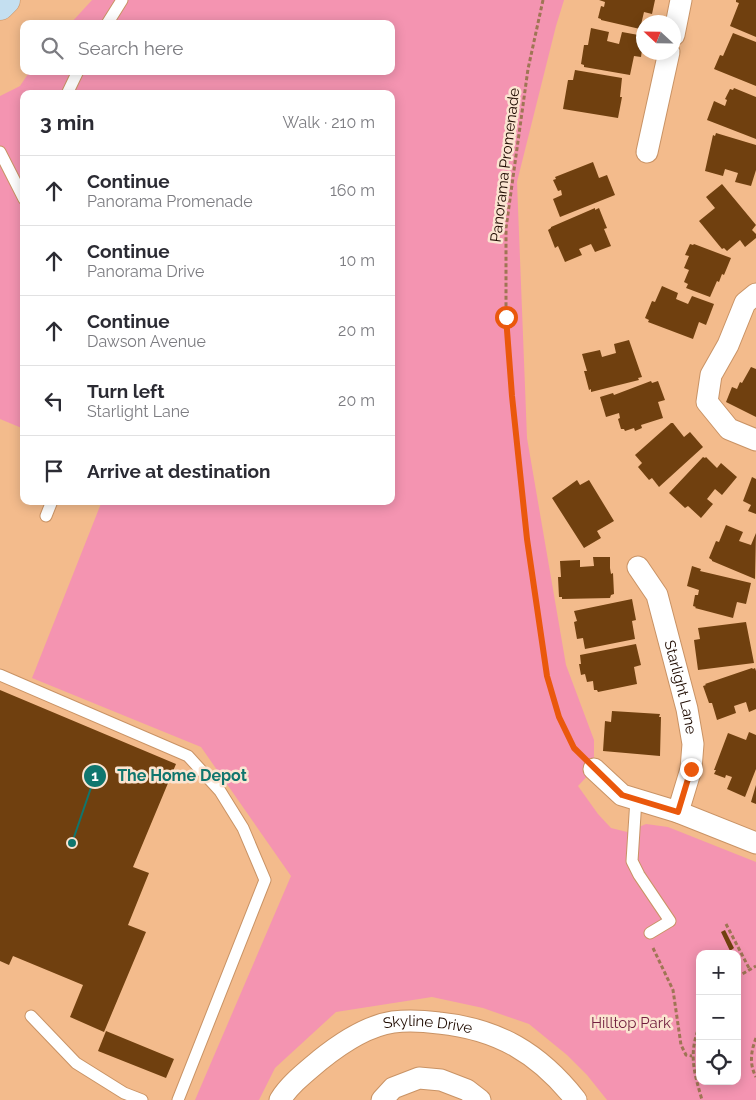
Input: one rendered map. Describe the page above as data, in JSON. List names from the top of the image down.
{
  "streets": {
    "street": ["Starlight Lane", "Skyline Drive"],
    "path": ["Panorama Promenade"]
  },
  "parks": ["Hilltop Park"],
  "places": ["The Home Depot"],
  "north": "left",
  "page": {
    "search": "Search here",
    "heading": ["3 min", "Walk · 210 m"],
    "list": [
      ["Continue", "Panorama Promenade", "160 m"],
      ["Continue", "Panorama Drive", "10 m"],
      ["Continue", "Dawson Avenue", "20 m"],
      ["Turn left", "Starlight Lane", "20 m"],
      "Arrive at destination"
    ],
    "map_buttons": ["+", "−"]
  }
}
